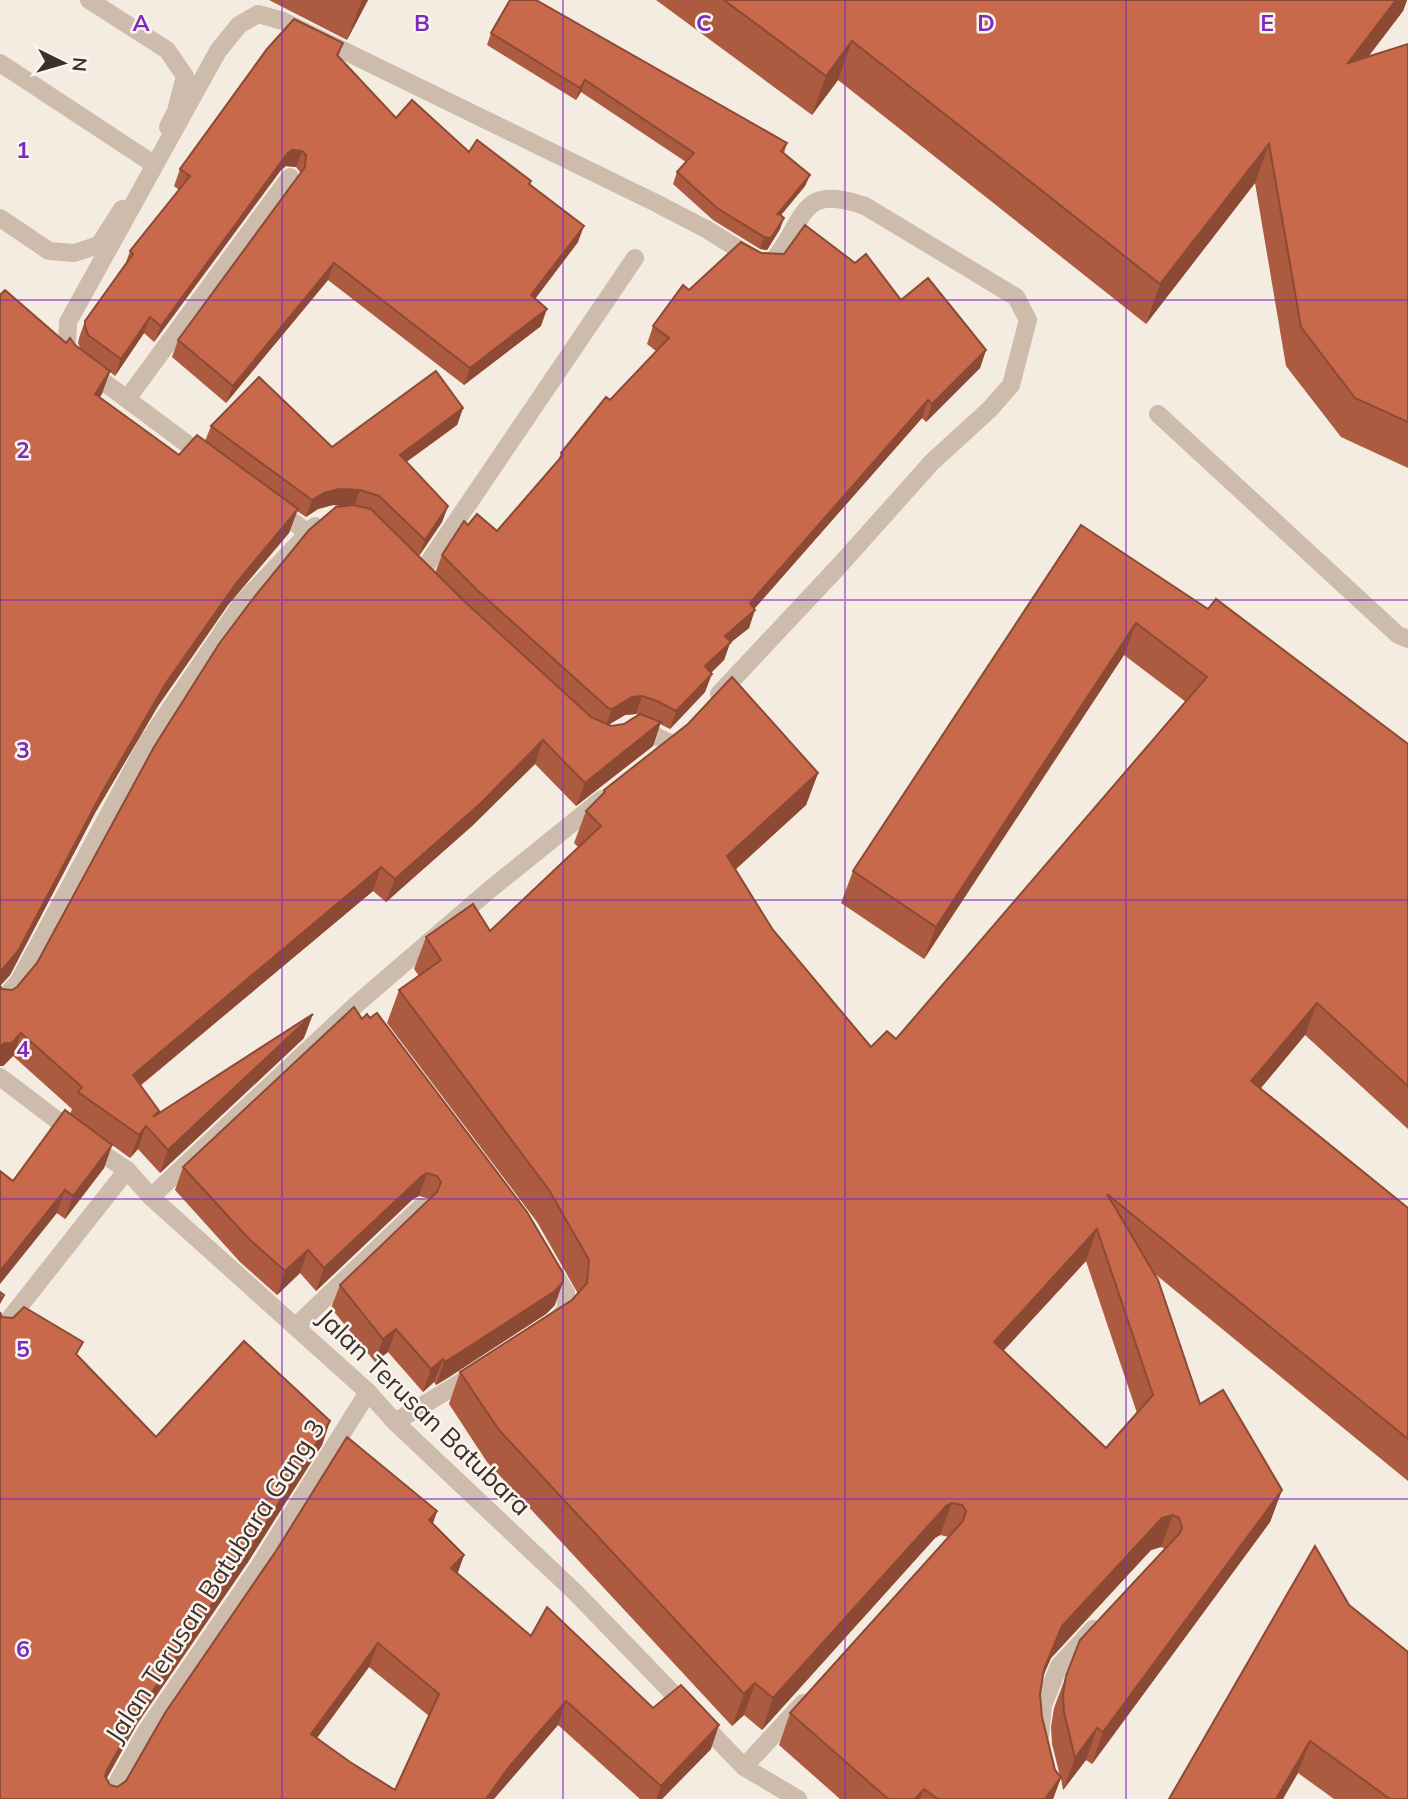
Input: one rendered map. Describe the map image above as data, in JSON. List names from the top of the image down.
{
  "streets": {
    "street": ["Jalan Terusan Batubara", "Jalan Terusan Batubara Gang 3"]
  },
  "crossings": [
    ["Jalan Terusan Batubara", "Jalan Terusan Batubara Gang 3"]
  ],
  "north": "right",
  "grid": {
    "columns": [
      "A",
      "B",
      "C",
      "D",
      "E"
    ],
    "rows": [
      "1",
      "2",
      "3",
      "4",
      "5",
      "6"
    ]
  }
}
